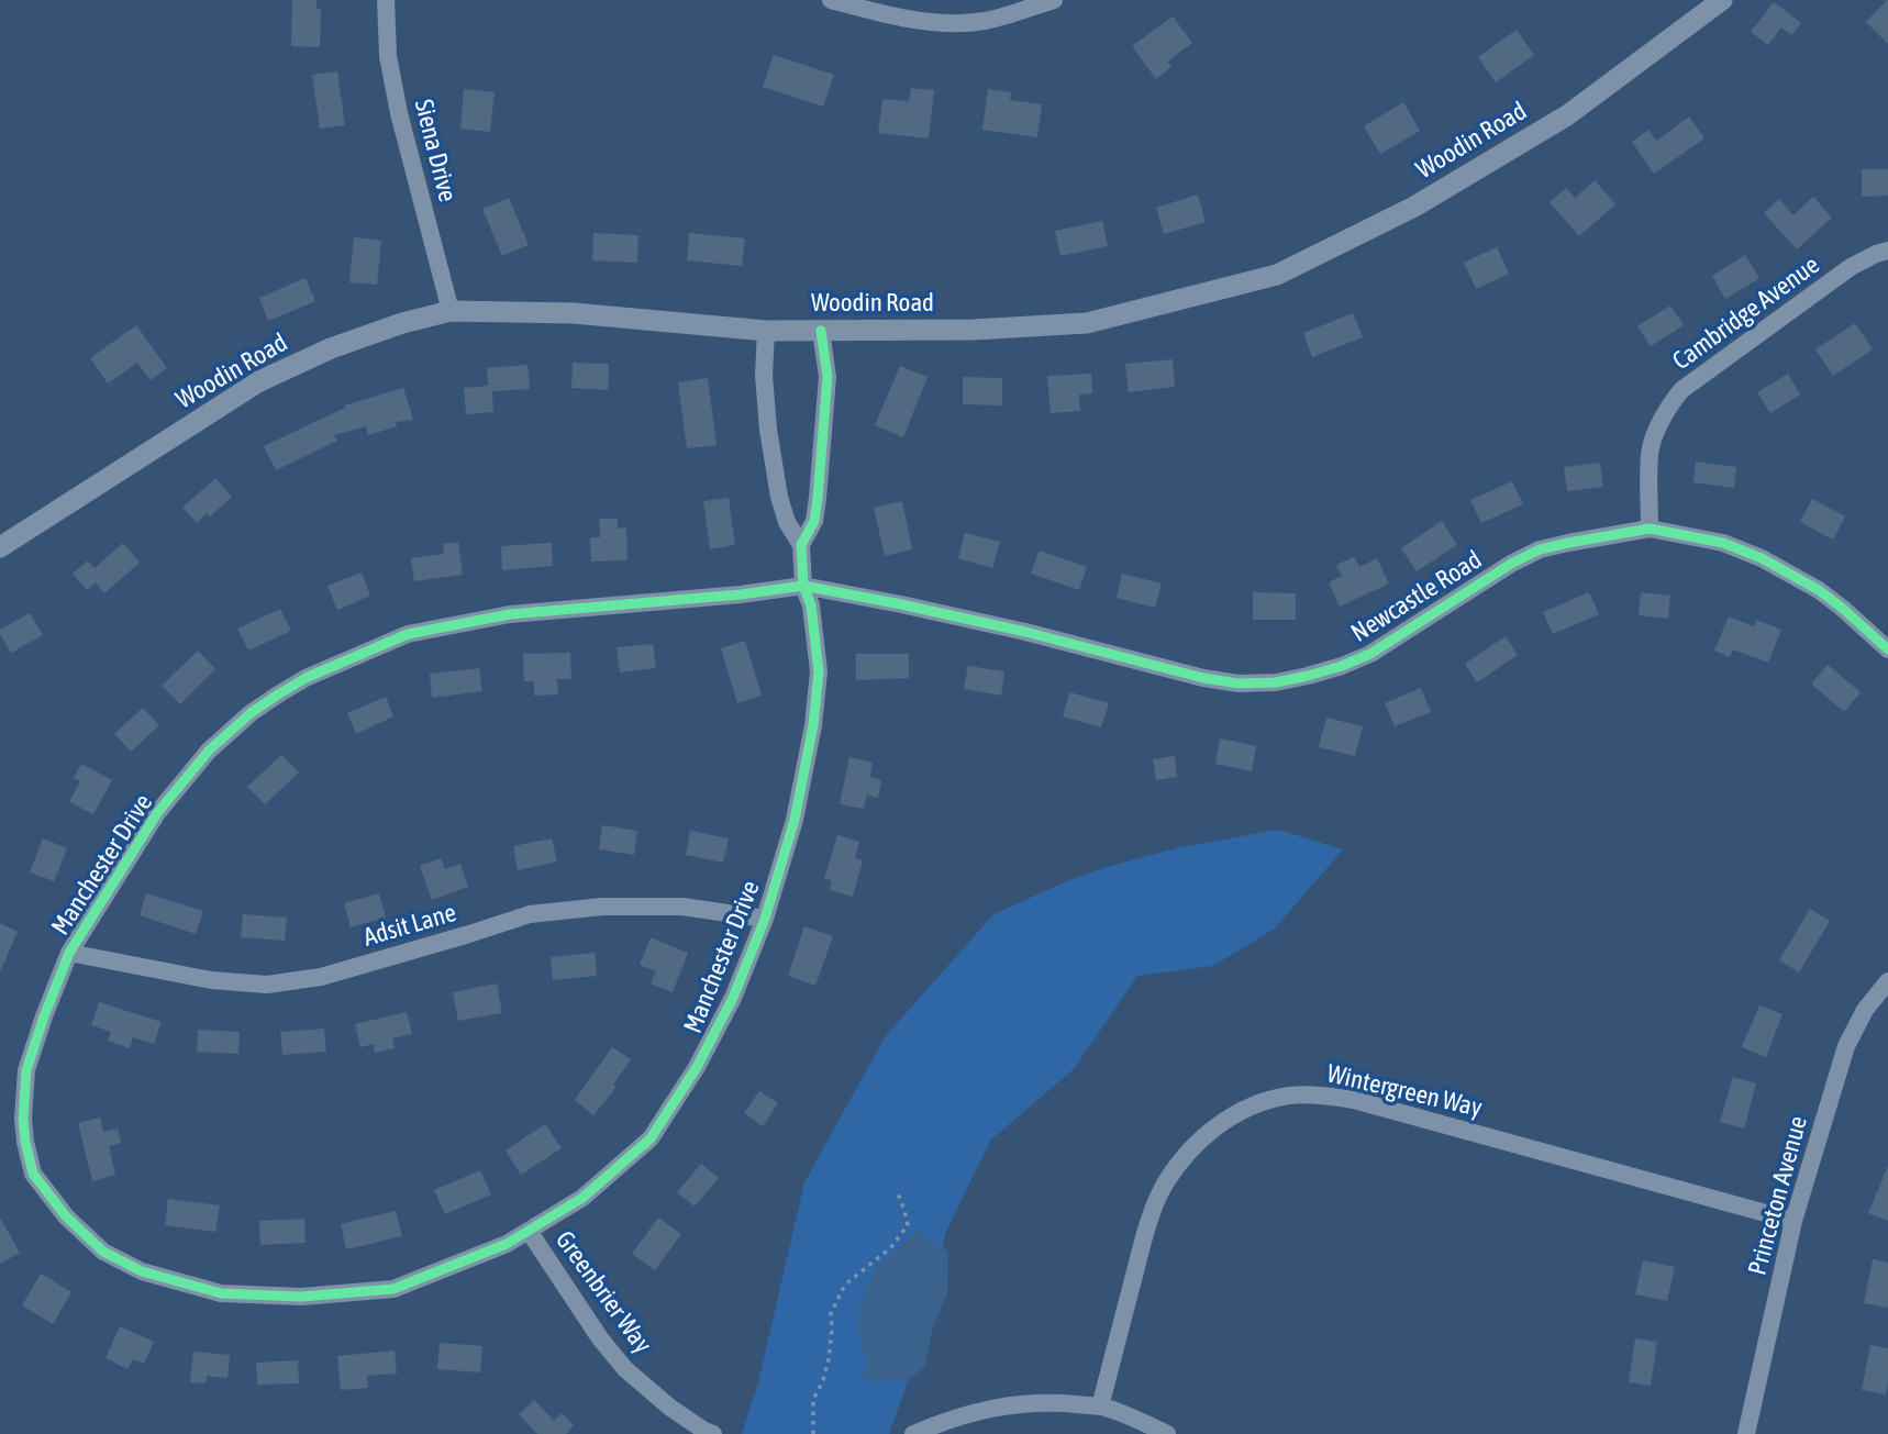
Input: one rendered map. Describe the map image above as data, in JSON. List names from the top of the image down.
{
  "streets": {
    "street": [
      "Woodin Road",
      "Siena Drive",
      "Cambridge Avenue",
      "Newcastle Road",
      "Manchester Drive",
      "Adsit Lane",
      "Wintergreen Way",
      "Princeton Avenue",
      "Greenbrier Way"
    ]
  },
  "crossings": [
    ["Woodin Road", "Siena Drive"],
    ["Woodin Road", "Manchester Drive"],
    ["Cambridge Avenue", "Newcastle Road"],
    ["Newcastle Road", "Manchester Drive"],
    ["Manchester Drive", "Adsit Lane"],
    ["Manchester Drive", "Greenbrier Way"],
    ["Wintergreen Way", "Princeton Avenue"]
  ]
}
